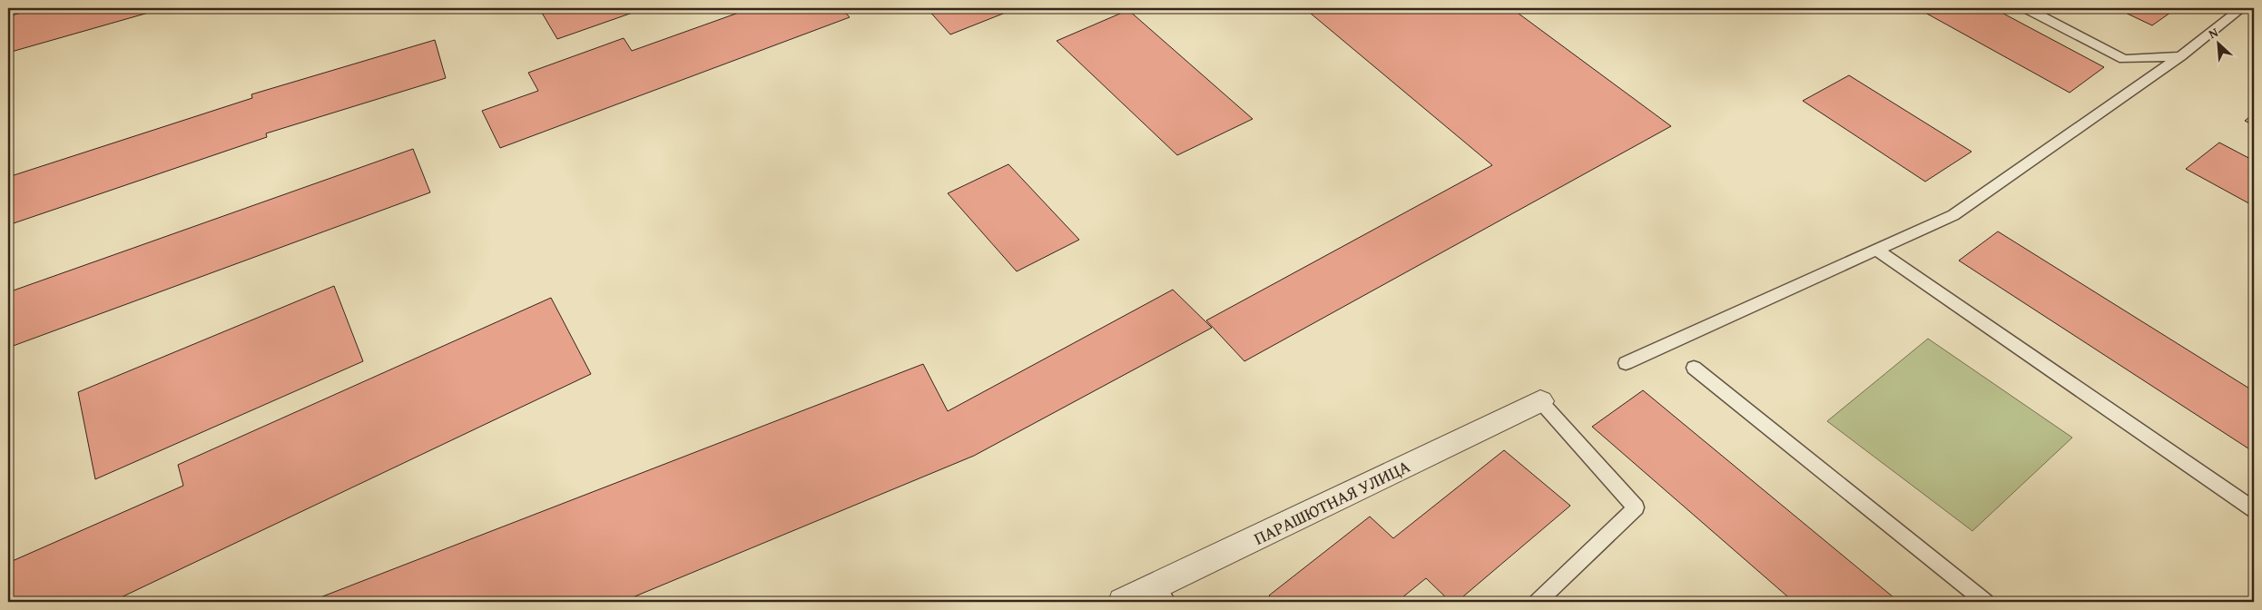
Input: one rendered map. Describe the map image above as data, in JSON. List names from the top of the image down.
{
  "streets": {
    "street": ["ПАРАШЮТНАЯ УЛИЦА"]
  },
  "north": "top left"
}
